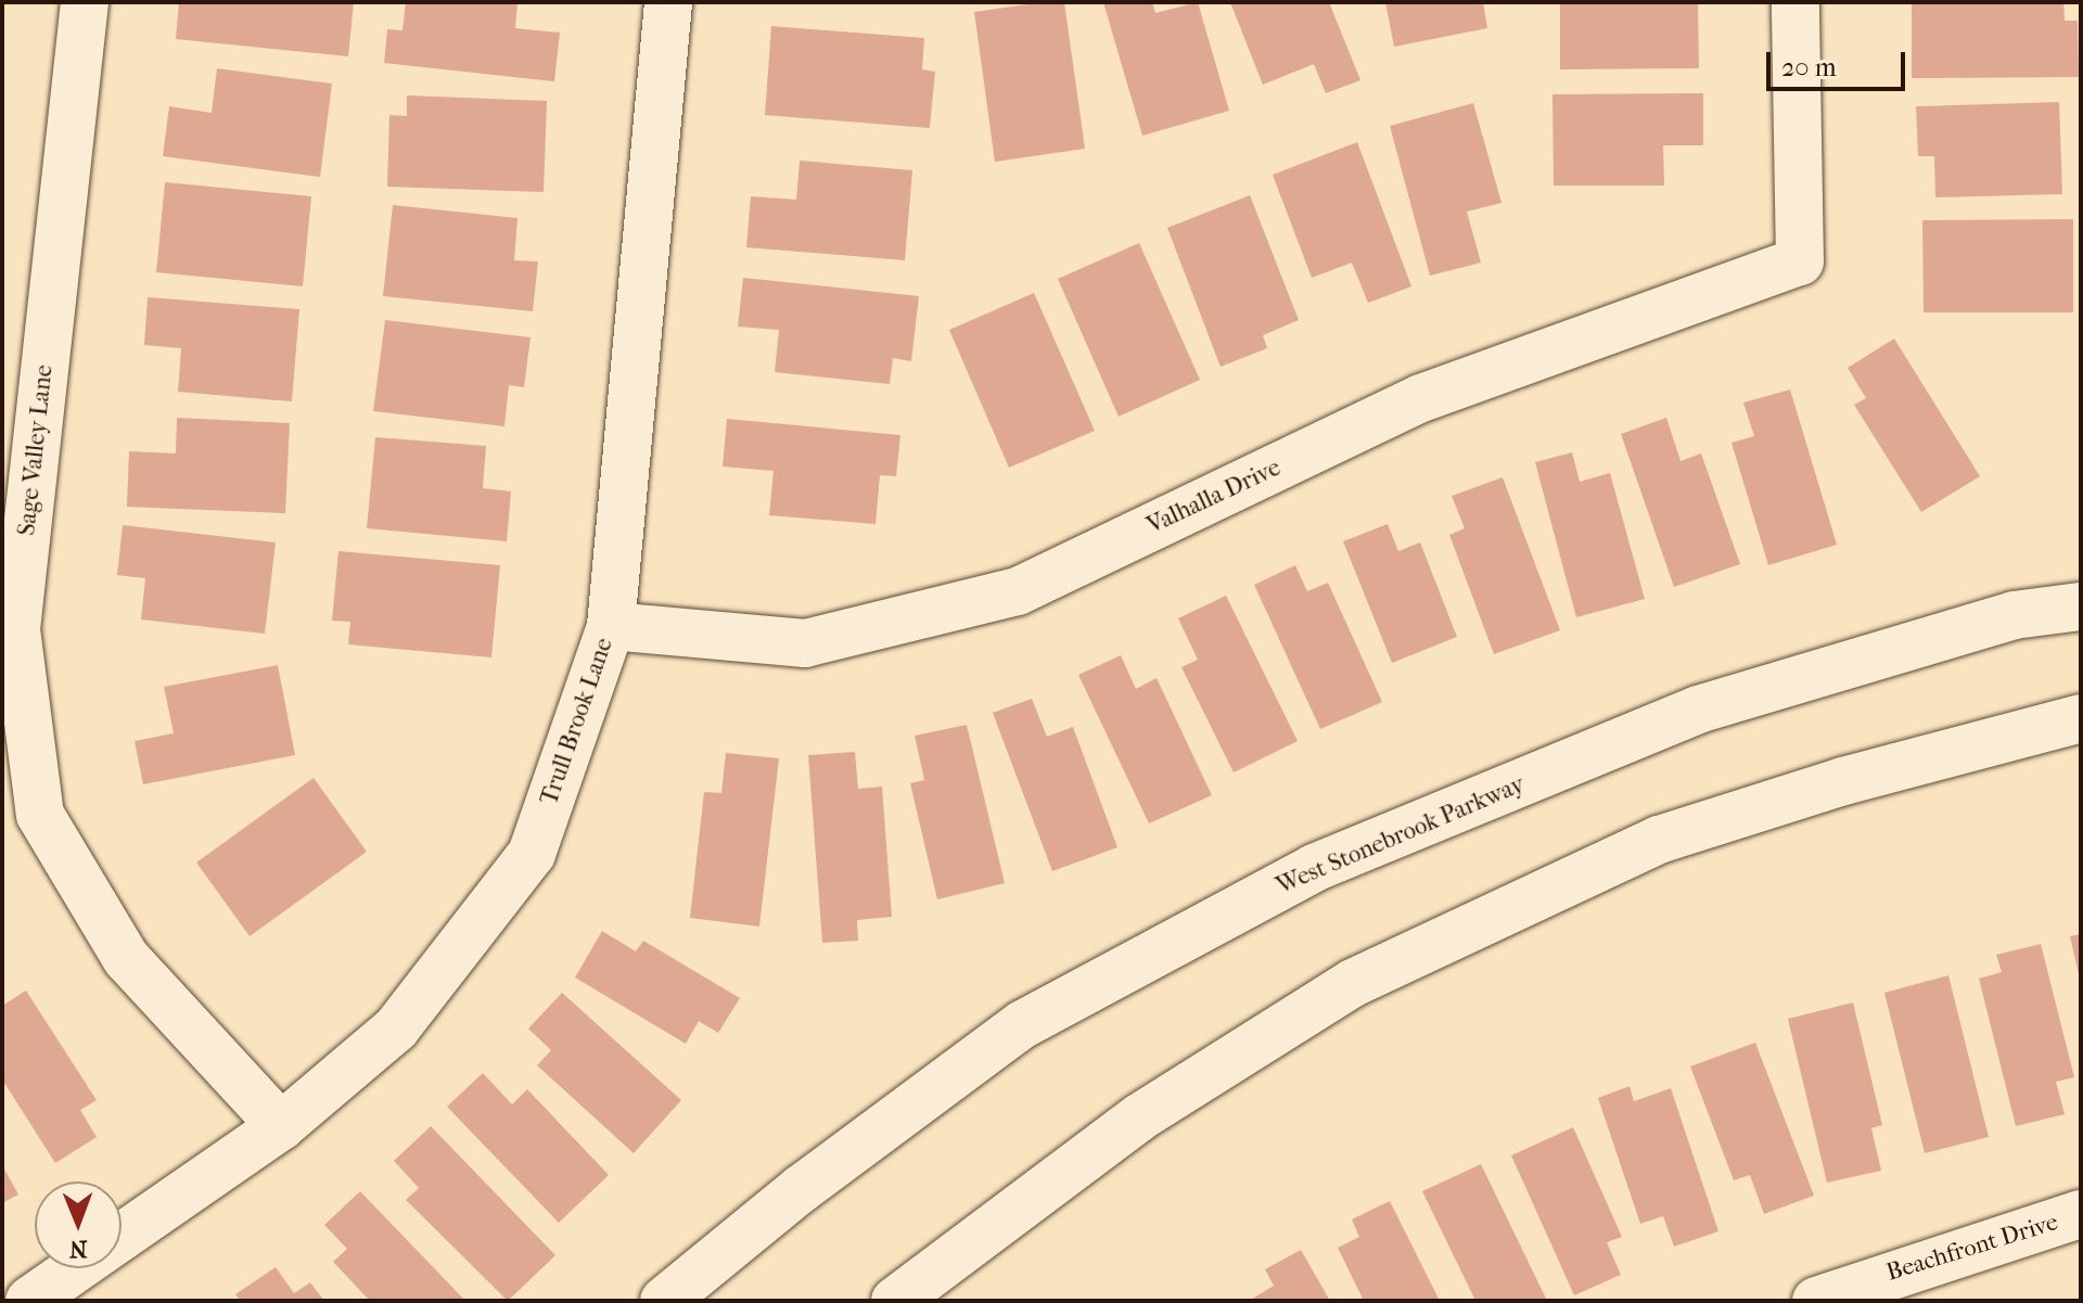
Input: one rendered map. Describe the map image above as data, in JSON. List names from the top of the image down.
{
  "streets": {
    "street": [
      "Sage Valley Lane",
      "Valhalla Drive",
      "Trull Brook Lane",
      "West Stonebrook Parkway",
      "Beachfront Drive"
    ]
  },
  "crossings": [
    ["Sage Valley Lane", "Trull Brook Lane"],
    ["Valhalla Drive", "Trull Brook Lane"]
  ],
  "scale_bar": "20 m",
  "north": "bottom"
}
